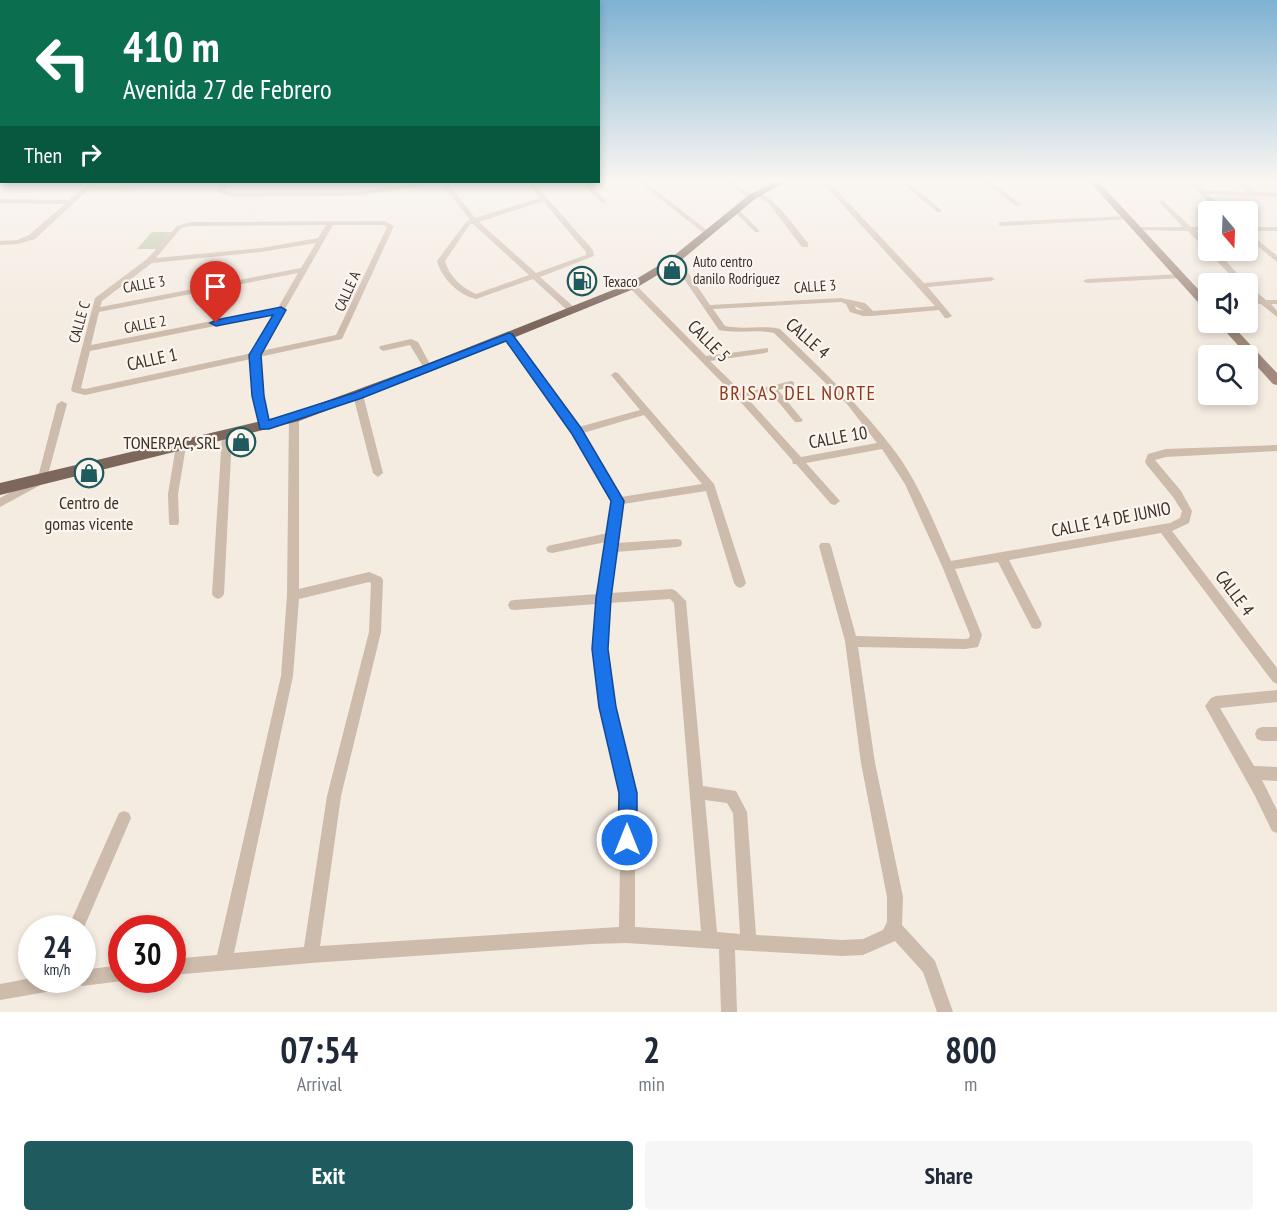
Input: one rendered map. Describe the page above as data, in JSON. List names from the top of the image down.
{
  "streets": {
    "street": [
      "CALLE 3",
      "CALLE A",
      "CALLE C",
      "CALLE 2",
      "CALLE 4",
      "CALLE 5",
      "CALLE 1",
      "CALLE 10",
      "CALLE 14 DE JUNIO"
    ]
  },
  "crossings": [
    ["CALLE 3", "CALLE C"],
    ["CALLE 3", "CALLE 4"],
    ["CALLE A", "CALLE 1"],
    ["CALLE C", "CALLE 2"],
    ["CALLE C", "CALLE 1"],
    ["CALLE 4", "CALLE 10"],
    ["CALLE 4", "CALLE 14 DE JUNIO"],
    ["CALLE 5", "CALLE 10"]
  ],
  "districts": ["BRISAS DEL NORTE"],
  "places": {
    "shop": ["Auto centro danilo Rodriguez", "TONERPAC, SRL", "Centro de gomas vicente"],
    "fuel station": ["Texaco"]
  },
  "north": "bottom",
  "page": {
    "turn": ["410 m", "Avenida 27 de Febrero"],
    "then": "Then",
    "speed": "24 km/h",
    "limit": "30",
    "eta": [
      "07:54",
      "Arrival",
      "2",
      "min",
      "800",
      "m"
    ],
    "buttons": ["Exit", "Share"]
  }
}
